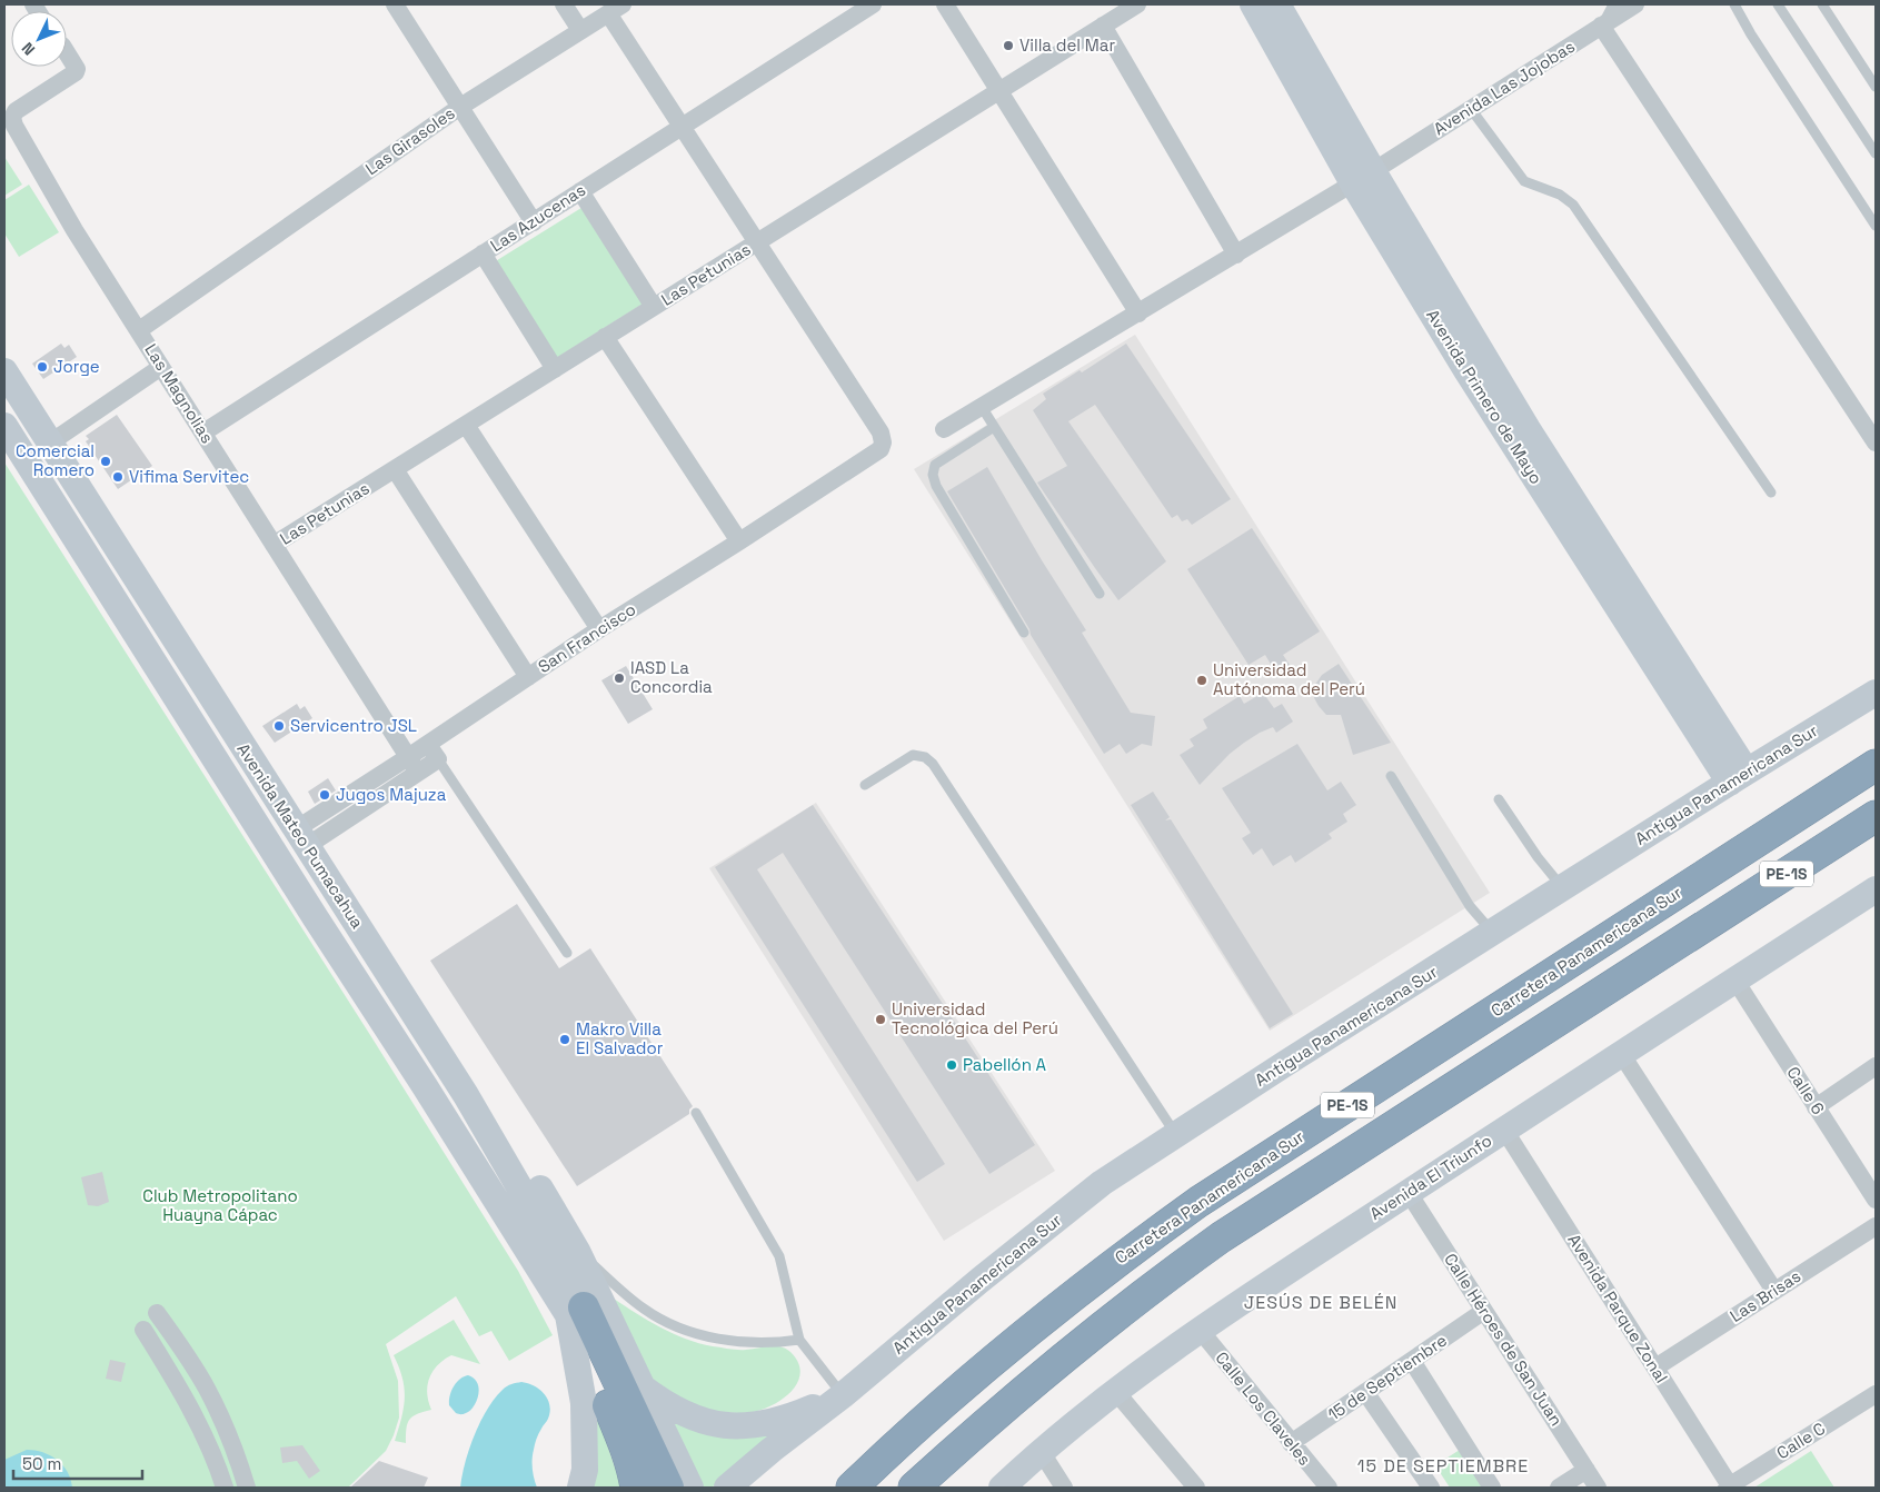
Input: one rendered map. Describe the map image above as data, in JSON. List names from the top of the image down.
{
  "streets": {
    "highway": ["PE-1S", "Carretera Panamericana Sur"],
    "main road": [
      "Avenida Primero de Mayo",
      "Antigua Panamericana Sur",
      "Avenida Mateo Pumacahua",
      "Avenida El Triunfo"
    ],
    "street": [
      "Avenida Las Jojobas",
      "Las Girasoles",
      "Las Azucenas",
      "Las Petunias",
      "Las Magnolias",
      "San Francisco",
      "Calle 6",
      "Las Brisas",
      "Avenida Parque Zonal",
      "Calle Héroes de San Juan",
      "15 de Septiembre",
      "Calle Los Claveles",
      "Calle C"
    ]
  },
  "crossings": [
    ["Avenida Las Jojobas", "Avenida Primero de Mayo"],
    ["Las Girasoles", "Las Magnolias"],
    ["Las Azucenas", "Las Magnolias"],
    ["Las Petunias", "Las Magnolias"],
    ["Las Petunias", "San Francisco"],
    ["Las Magnolias", "San Francisco"],
    ["Avenida Primero de Mayo", "Antigua Panamericana Sur"],
    ["San Francisco", "Avenida Mateo Pumacahua"],
    ["Calle 6", "Avenida El Triunfo"],
    ["Avenida El Triunfo", "Avenida Parque Zonal"],
    ["Avenida El Triunfo", "Calle Héroes de San Juan"],
    ["Avenida El Triunfo", "Calle Los Claveles"],
    ["Las Brisas", "Avenida Parque Zonal"],
    ["Avenida Parque Zonal", "Calle C"],
    ["Calle Héroes de San Juan", "15 de Septiembre"],
    ["15 de Septiembre", "Calle Los Claveles"]
  ],
  "districts": ["JESÚS DE BELÉN", "15 DE SEPTIEMBRE"],
  "parks": ["Club Metropolitano Huayna Cápac"],
  "places": [
    "Villa del Mar",
    "Jorge",
    "Comercial Romero",
    "Vifima Servitec",
    "IASD La Concordia",
    "Universidad Autónoma del Perú",
    "Servicentro JSL",
    "Jugos Majuza",
    "Universidad Tecnológica del Perú",
    "Makro Villa El Salvador",
    "Pabellón A"
  ],
  "scale_bar": "50 m",
  "north": "bottom left"
}
